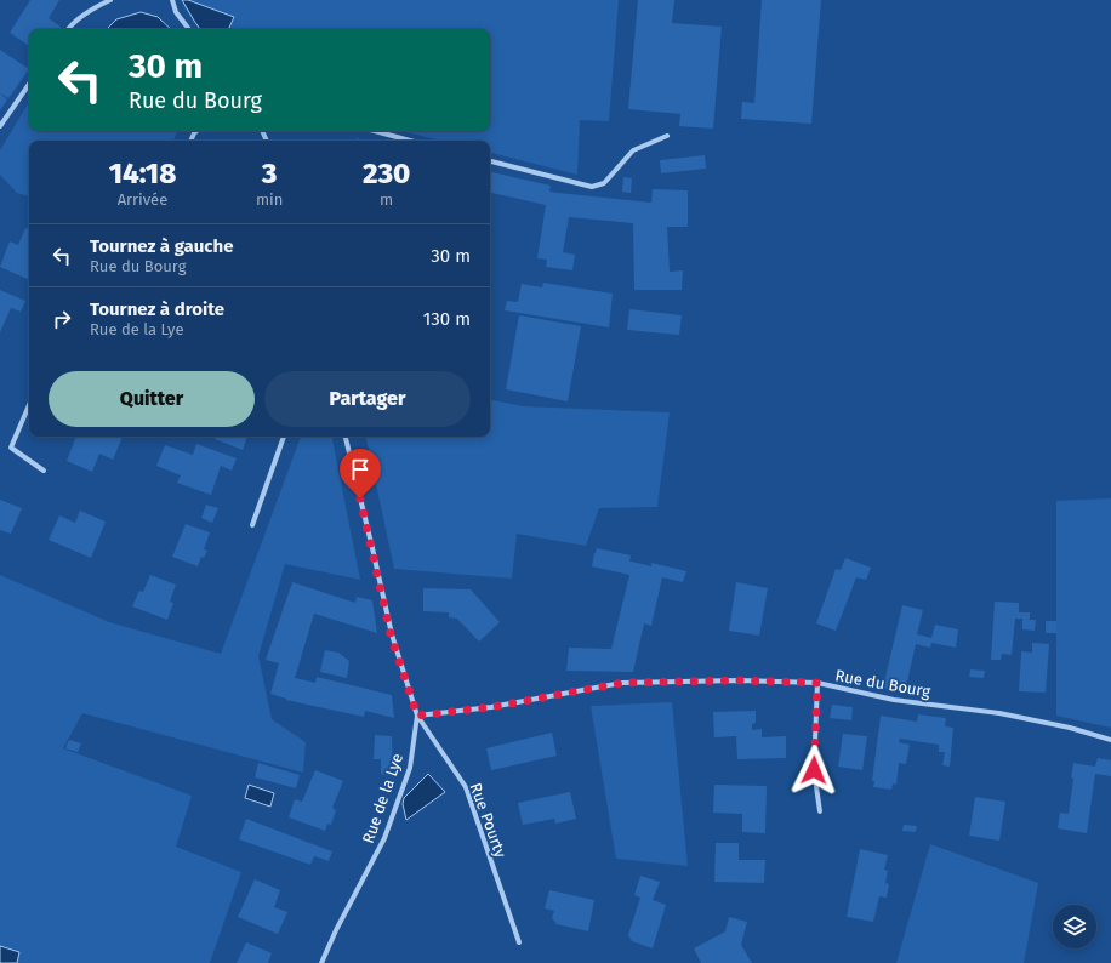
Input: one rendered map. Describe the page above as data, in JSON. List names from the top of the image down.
{
  "streets": {
    "street": ["Rue du Bourg", "Rue de la Lye", "Rue Pourty"]
  },
  "crossings": [
    ["Rue du Bourg", "Rue de la Lye"],
    ["Rue du Bourg", "Rue Pourty"],
    ["Rue de la Lye", "Rue Pourty"]
  ],
  "page": {
    "turn": ["30 m", "Rue du Bourg"],
    "eta": [
      "14:18",
      "Arrivée",
      "3",
      "min",
      "230",
      "m"
    ],
    "list": [
      {
        "name": "Tournez à gauche",
        "note": "Rue du Bourg",
        "value": "30 m"
      },
      {
        "name": "Tournez à droite",
        "note": "Rue de la Lye",
        "value": "130 m"
      }
    ],
    "buttons": ["Quitter", "Partager"]
  }
}
